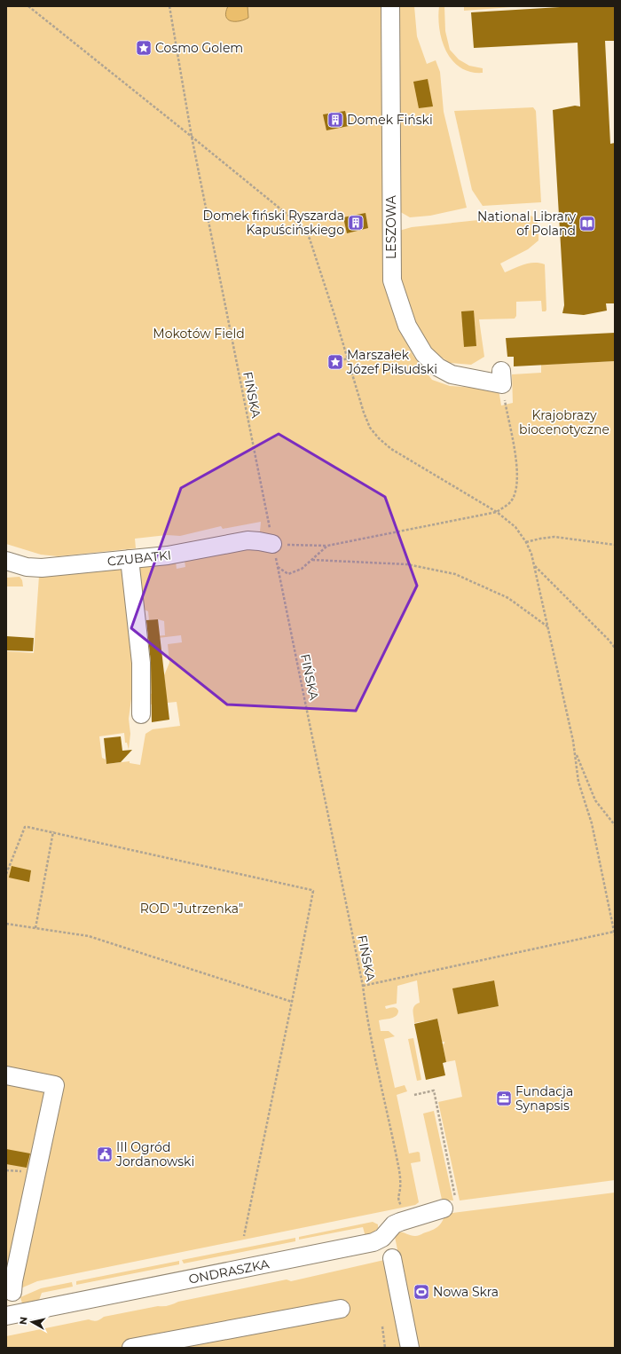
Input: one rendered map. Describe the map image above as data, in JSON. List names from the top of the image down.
{
  "streets": {
    "street": ["LESZOWA", "CZUBATKI", "ONDRASZKA"],
    "path": ["FIŃSKA"]
  },
  "crossings": [
    ["FIŃSKA", "CZUBATKI"],
    ["FIŃSKA", "ONDRASZKA"]
  ],
  "parks": ["Mokotów Field", "Krajobrazy biocenotyczne", "ROD \"Jutrzenka\""],
  "places": {
    "place": ["Cosmo Golem", "Marszałek Józef Piłsudski"],
    "building": ["Domek Fiński", "Domek fiński Ryszarda Kapuścińskiego"],
    "library": ["National Library of Poland"],
    "office": ["Fundacja Synapsis"],
    "public building": ["III Ogród Jordanowski"],
    "sports": ["Nowa Skra"]
  },
  "north": "left"
}
